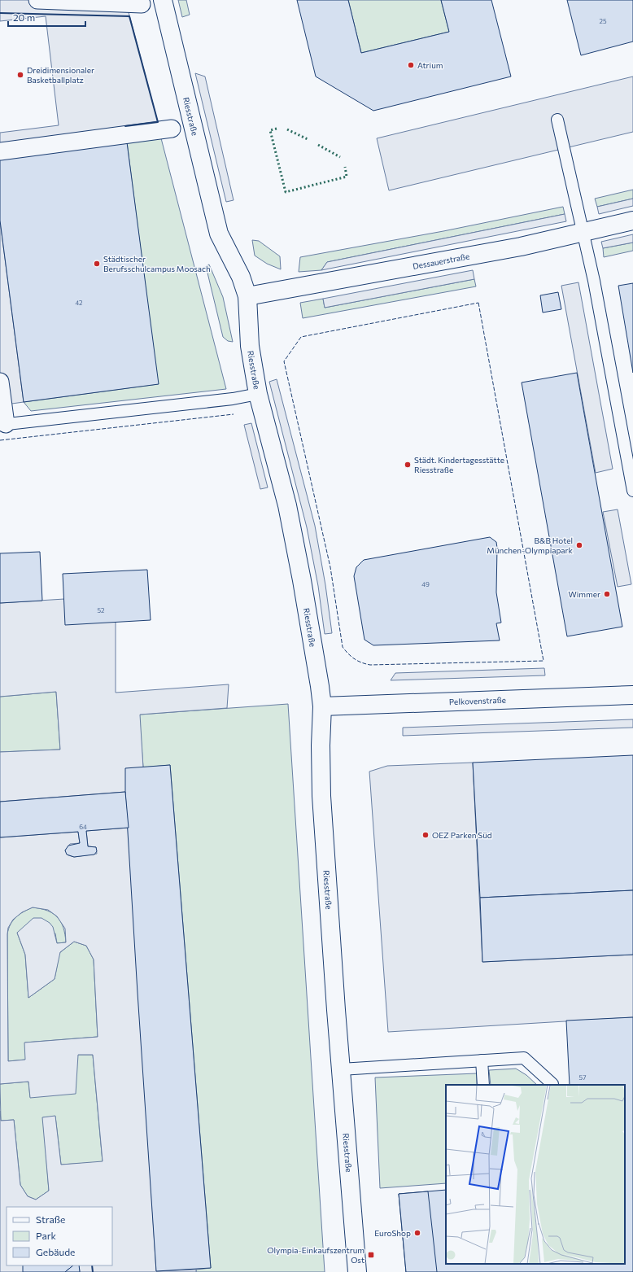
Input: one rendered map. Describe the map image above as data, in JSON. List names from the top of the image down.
{
  "streets": {
    "street": ["Riesstraße", "Dessauerstraße", "Pelkovenstraße"]
  },
  "crossings": [
    ["Riesstraße", "Dessauerstraße"],
    ["Riesstraße", "Pelkovenstraße"]
  ],
  "places": {
    "other": [
      "Atrium",
      "Dreidimensionaler Basketballplatz",
      "Städtischer Berufsschulcampus Moosach",
      "Städt. Kindertagesstätte Riesstraße",
      "B&B Hotel München-Olympiapark",
      "Wimmer",
      "OEZ Parken Süd",
      "EuroShop"
    ],
    "transit": ["Olympia-Einkaufszentrum Ost"]
  },
  "house_numbers": [
    "25",
    "42",
    "49",
    "52",
    "64",
    "57"
  ],
  "legend": ["Straße", "Park", "Gebäude"],
  "scale_bar": "20 m"
}
